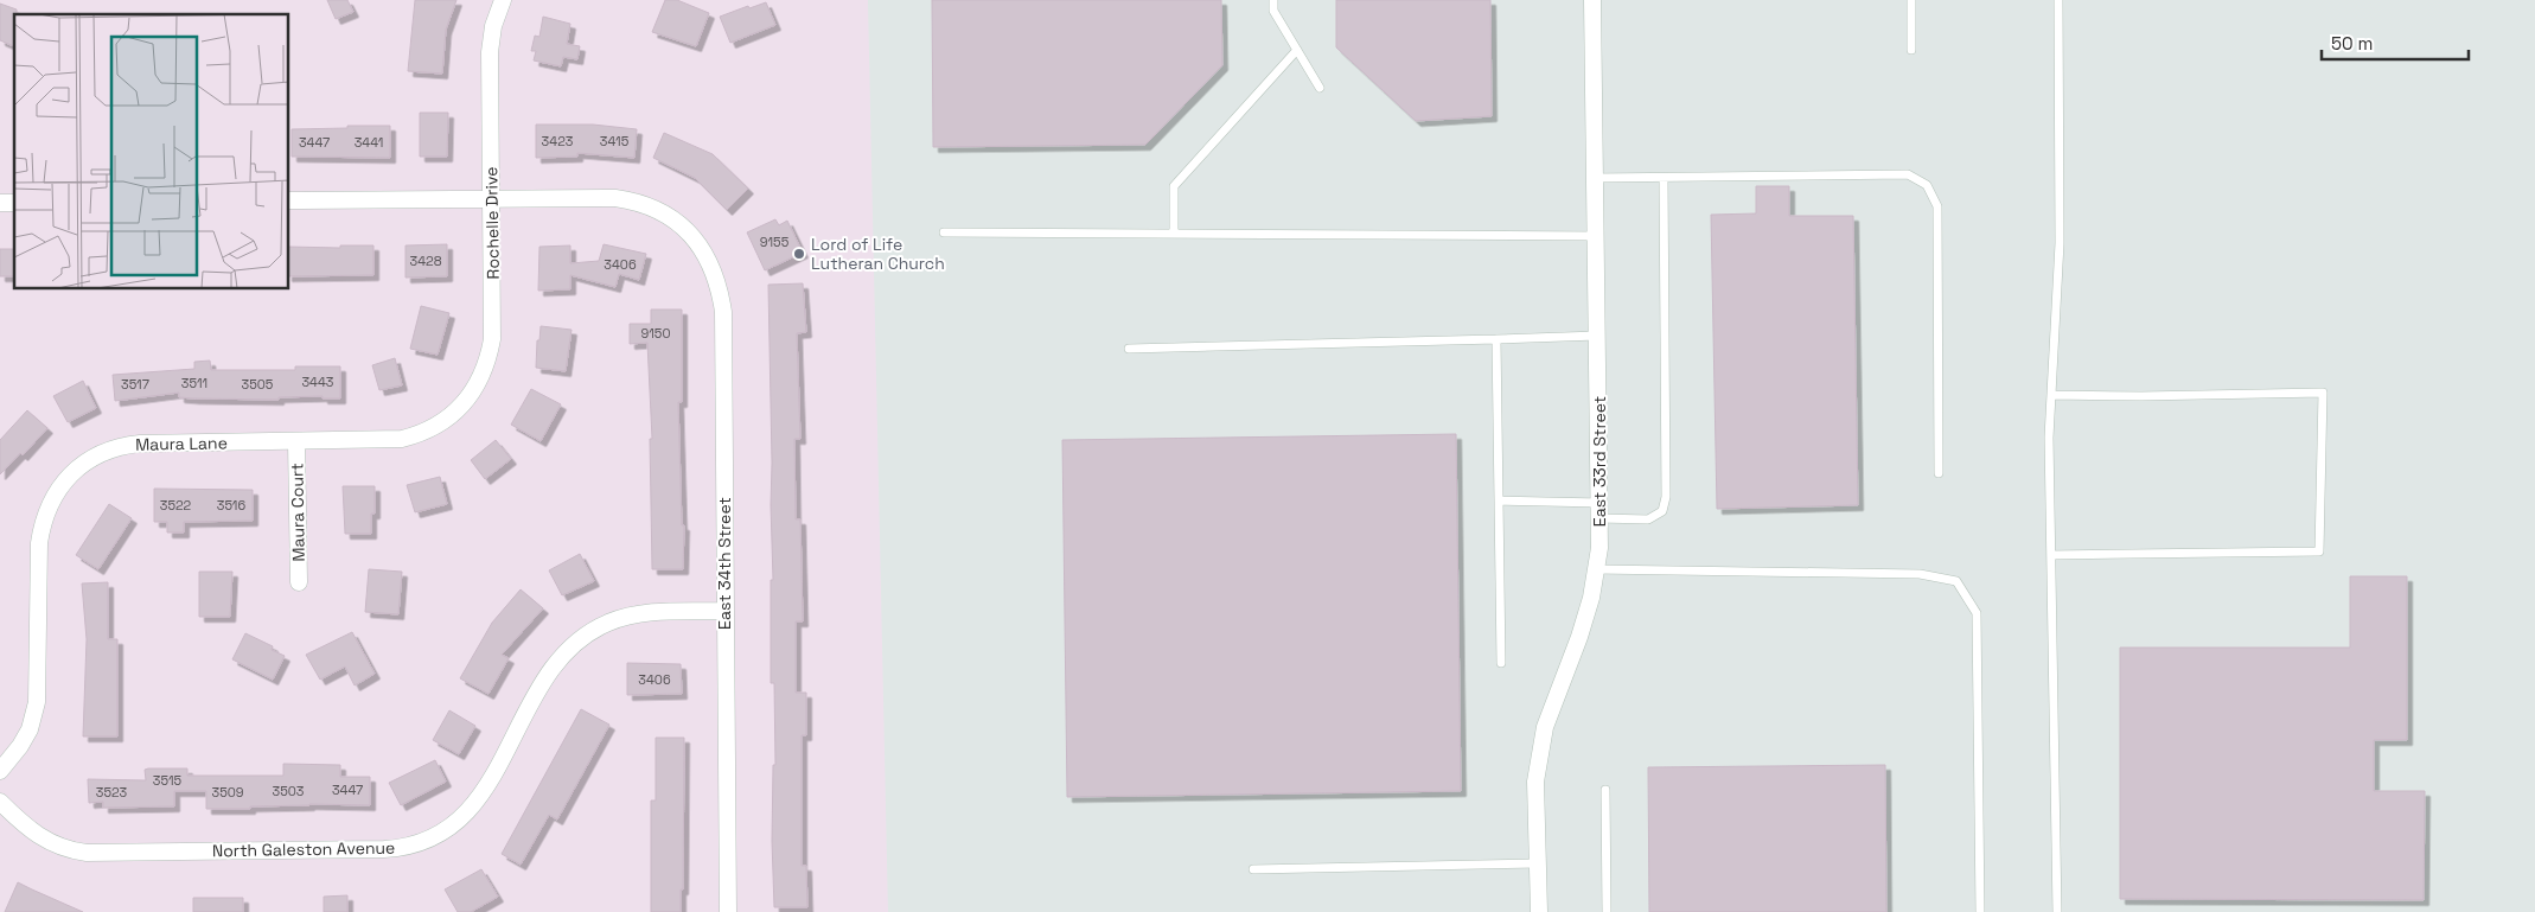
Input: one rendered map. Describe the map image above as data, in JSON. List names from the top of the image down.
{
  "streets": {
    "street": [
      "Rochelle Drive",
      "Maura Lane",
      "East 33rd Street",
      "Maura Court",
      "East 34th Street",
      "North Galeston Avenue"
    ]
  },
  "crossings": [
    ["Rochelle Drive", "Maura Lane"],
    ["Rochelle Drive", "East 34th Street"],
    ["Maura Lane", "Maura Court"],
    ["East 34th Street", "North Galeston Avenue"]
  ],
  "places": ["Lord of Life Lutheran Church"],
  "house_numbers": [
    "3423",
    "3415",
    "3447",
    "3441",
    "9155",
    "3428",
    "3406",
    "9150",
    "3443",
    "3511",
    "3517",
    "3505",
    "3522",
    "3516",
    "3406",
    "3515",
    "3447",
    "3503",
    "3523",
    "3509"
  ],
  "scale_bar": "50 m"
}
